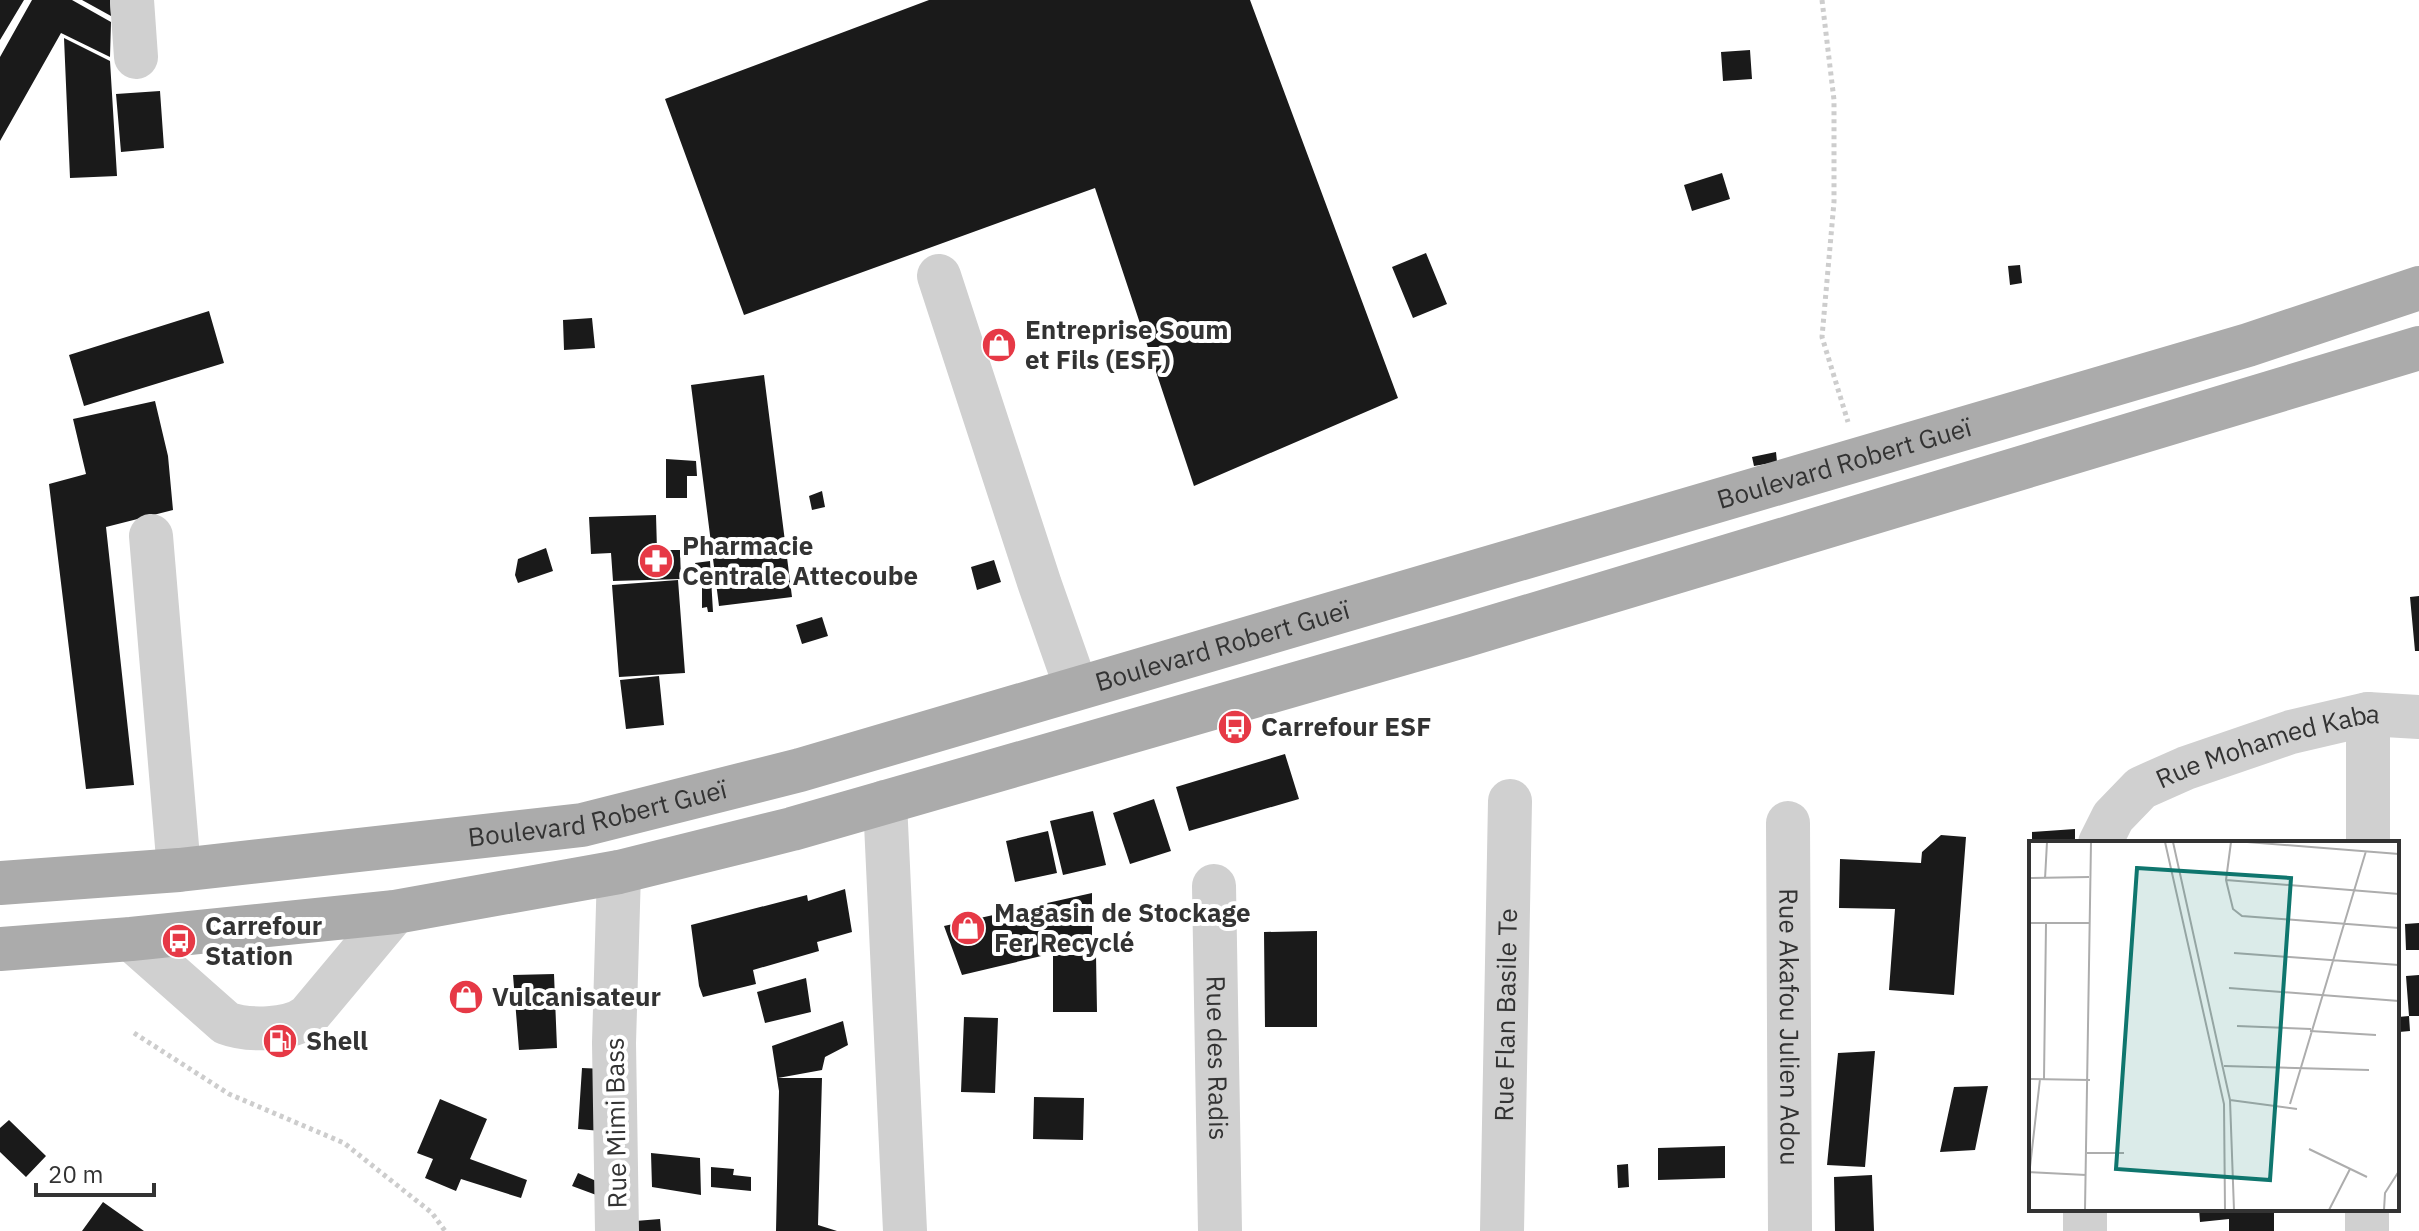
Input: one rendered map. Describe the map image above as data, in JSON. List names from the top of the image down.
{
  "streets": {
    "main road": ["Boulevard Robert Gueï"],
    "street": [
      "Rue Mohamed Kaba",
      "Rue Flan Basile Te",
      "Rue Akafou Julien Adou",
      "Rue des Radis",
      "Rue Mimi Bass"
    ]
  },
  "crossings": [
    ["Boulevard Robert Gueï", "Rue Mimi Bass"]
  ],
  "places": {
    "shop": ["Entreprise Soum et Fils (ESF)", "Magasin de Stockage Fer Recyclé", "Vulcanisateur"],
    "pharmacy": ["Pharmacie Centrale Attecoube"],
    "bus stop": ["Carrefour ESF", "Carrefour Station"],
    "fuel station": ["Shell"]
  },
  "scale_bar": "20 m"
}
